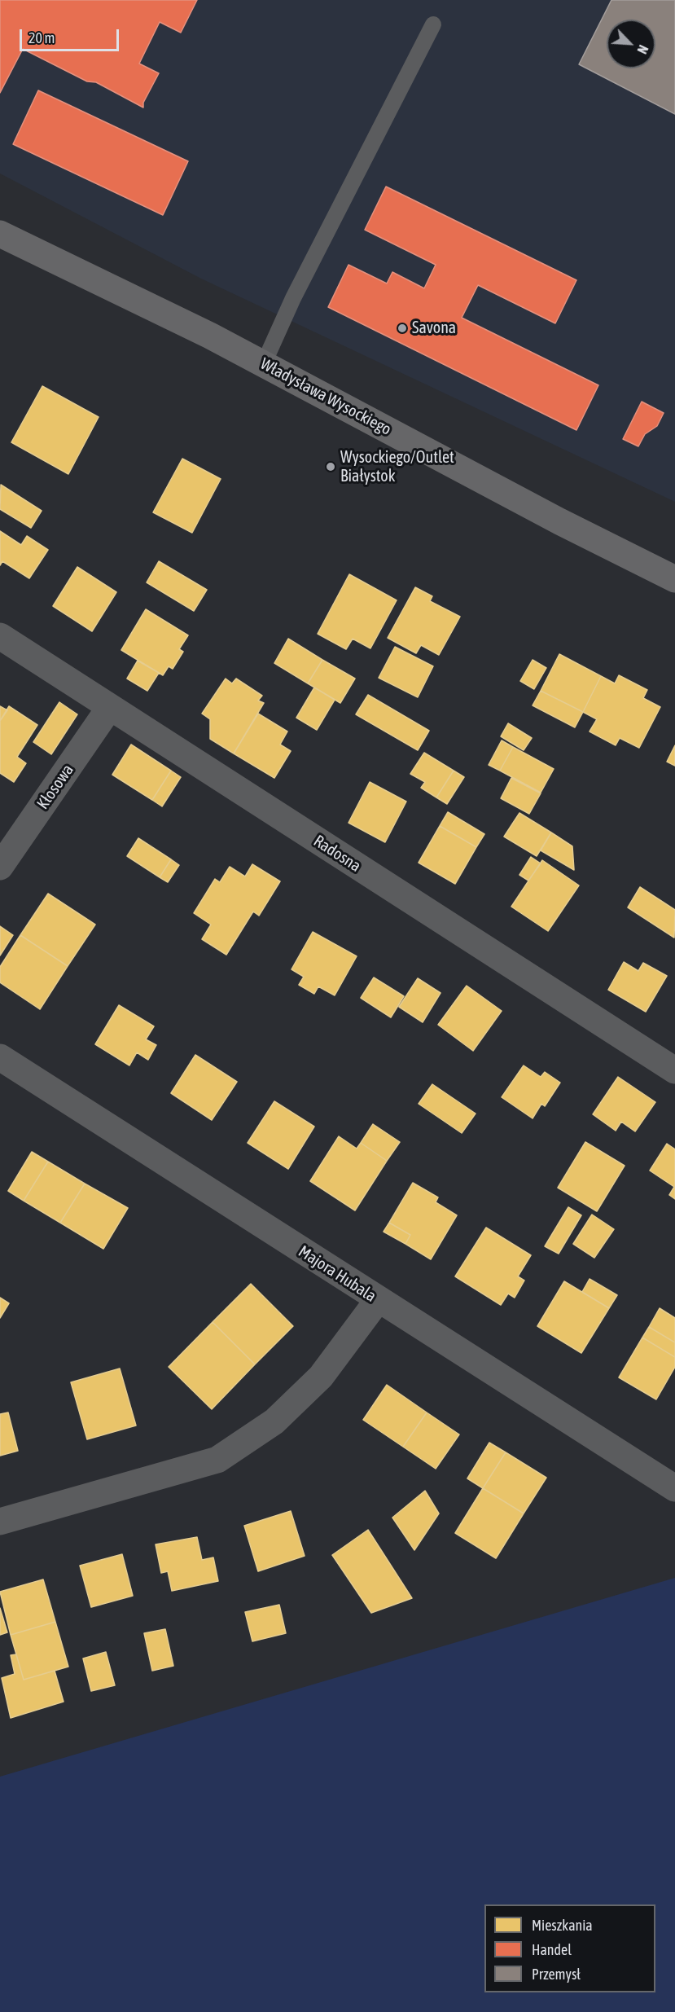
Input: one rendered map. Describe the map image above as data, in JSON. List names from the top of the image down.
{
  "streets": {
    "street": [
      "Władysława Wysockiego",
      "Kłosowa",
      "Radosna",
      "Majora Hubala"
    ]
  },
  "crossings": [
    ["Kłosowa", "Radosna"]
  ],
  "places": ["Savona", "Wysockiego/Outlet Białystok"],
  "legend": ["Mieszkania", "Handel", "Przemysł"],
  "scale_bar": "20 m",
  "north": "bottom right"
}
